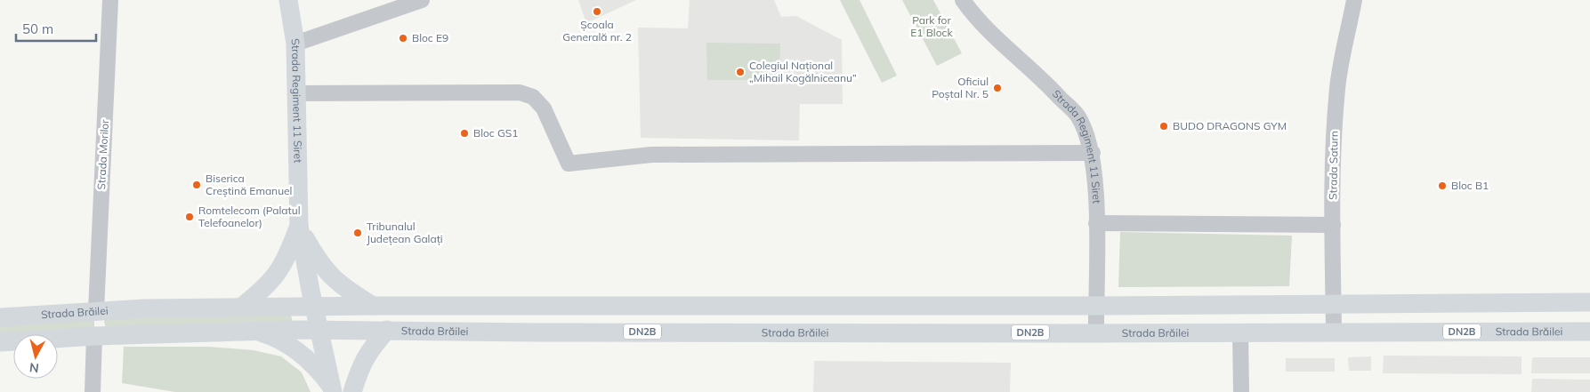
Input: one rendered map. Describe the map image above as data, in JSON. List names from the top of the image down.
{
  "streets": {
    "main road": ["Strada Regiment 11 Siret", "Strada Brăilei", "DN2B"],
    "street": ["Strada Morilor", "Strada Saturn"]
  },
  "crossings": [
    ["Strada Regiment 11 Siret", "Strada Brăilei"],
    ["Strada Morilor", "Strada Brăilei"],
    ["Strada Saturn", "Strada Brăilei"]
  ],
  "parks": ["Park for E1 Block"],
  "places": [
    "Școala Generală nr. 2",
    "Bloc E9",
    "Colegiul Național „Mihail Kogălniceanu”",
    "Oficiul Poștal Nr. 5",
    "BUDO DRAGONS GYM",
    "Bloc GS1",
    "Biserica Creștină Emanuel",
    "Bloc B1",
    "Romtelecom (Palatul Telefoanelor)",
    "Tribunalul Județean Galați"
  ],
  "scale_bar": "50 m",
  "north": "bottom"
}
